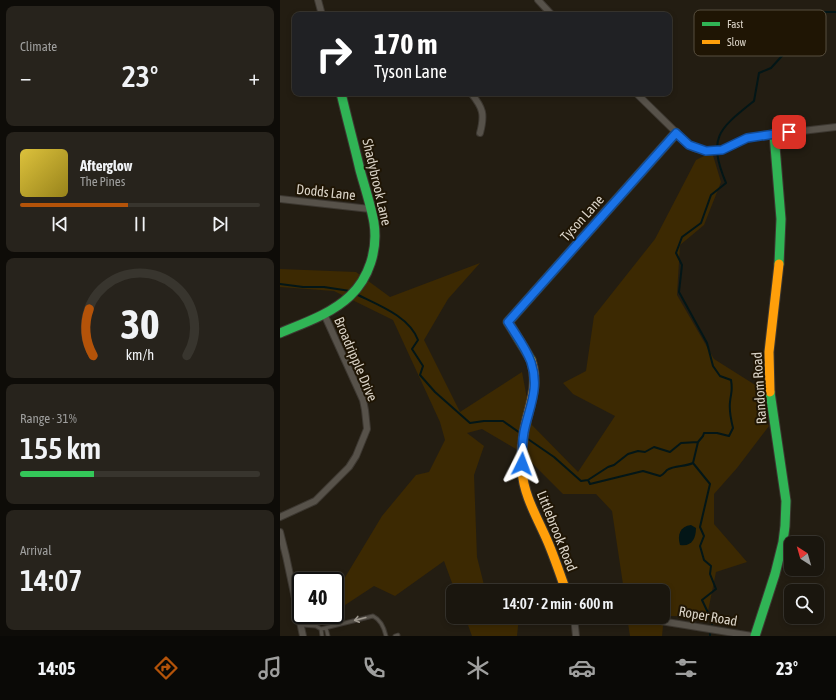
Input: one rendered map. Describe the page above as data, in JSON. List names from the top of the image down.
{
  "streets": {
    "street": [
      "Shadybrook Lane",
      "Dodds Lane",
      "Tyson Lane",
      "Broadripple Drive",
      "Random Road",
      "Littlebrook Road",
      "Roper Road"
    ]
  },
  "crossings": [
    ["Shadybrook Lane", "Dodds Lane"],
    ["Shadybrook Lane", "Broadripple Drive"],
    ["Tyson Lane", "Littlebrook Road"]
  ],
  "legend": ["Fast", "Slow"],
  "north": "top left",
  "page": {
    "tile": [
      "Climate",
      ["Range · 31%", "155 km"],
      ["Arrival", "14:07"]
    ],
    "turn": ["170 m", "Tyson Lane"],
    "heat": ["−", "23°", "+"],
    "song": ["Afterglow", "The Pines"],
    "limit": "40",
    "trip": "14:07 · 2 min · 600 m",
    "tabs": ["14:05", "23°"],
    "gauge": ["30", "km/h"]
  }
}
